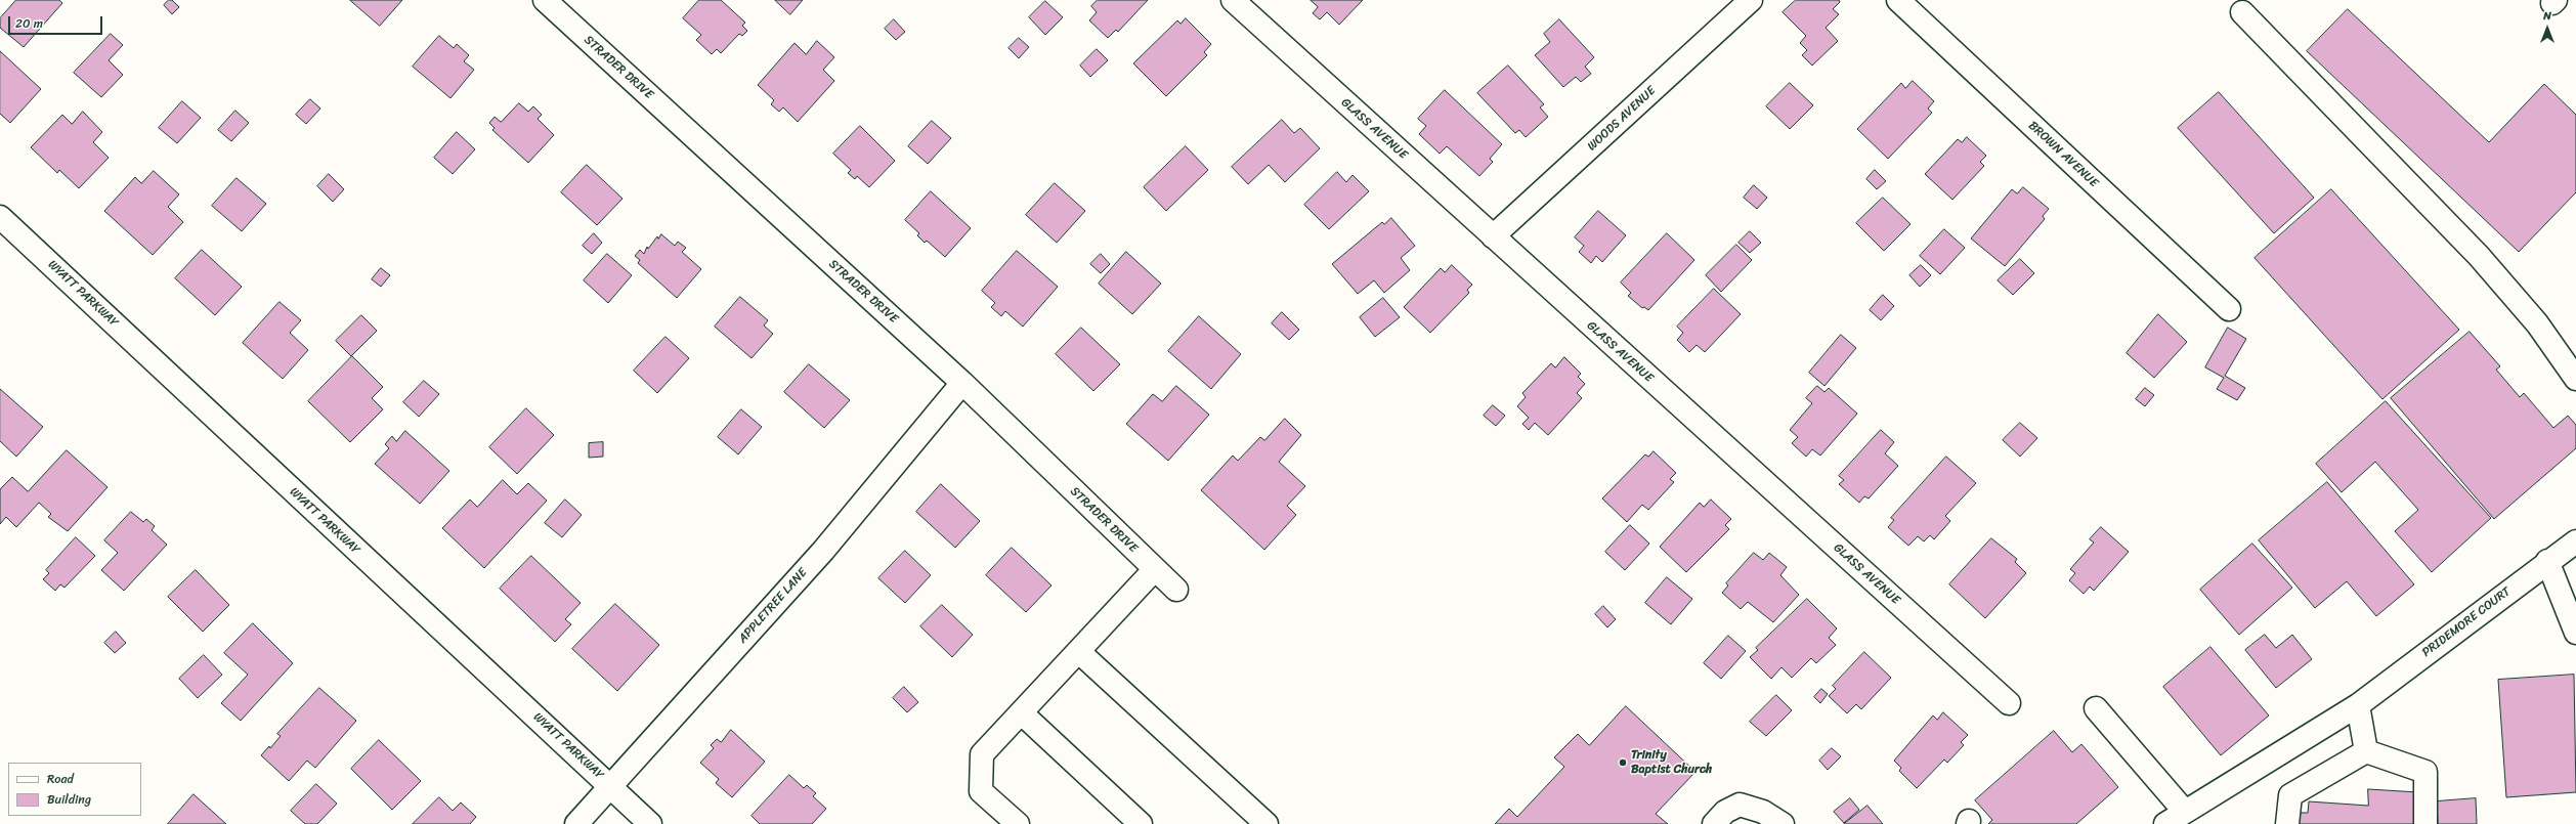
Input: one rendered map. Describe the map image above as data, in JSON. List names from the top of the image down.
{
  "streets": {
    "street": [
      "STRADER DRIVE",
      "WOODS AVENUE",
      "GLASS AVENUE",
      "BROWN AVENUE",
      "WYATT PARKWAY",
      "APPLETREE LANE",
      "PRIDEMORE COURT"
    ]
  },
  "crossings": [
    ["STRADER DRIVE", "APPLETREE LANE"],
    ["WOODS AVENUE", "GLASS AVENUE"],
    ["WYATT PARKWAY", "APPLETREE LANE"]
  ],
  "places": ["Trinity Baptist Church"],
  "legend": ["Road", "Building"],
  "scale_bar": "20 m",
  "north": "top"
}
